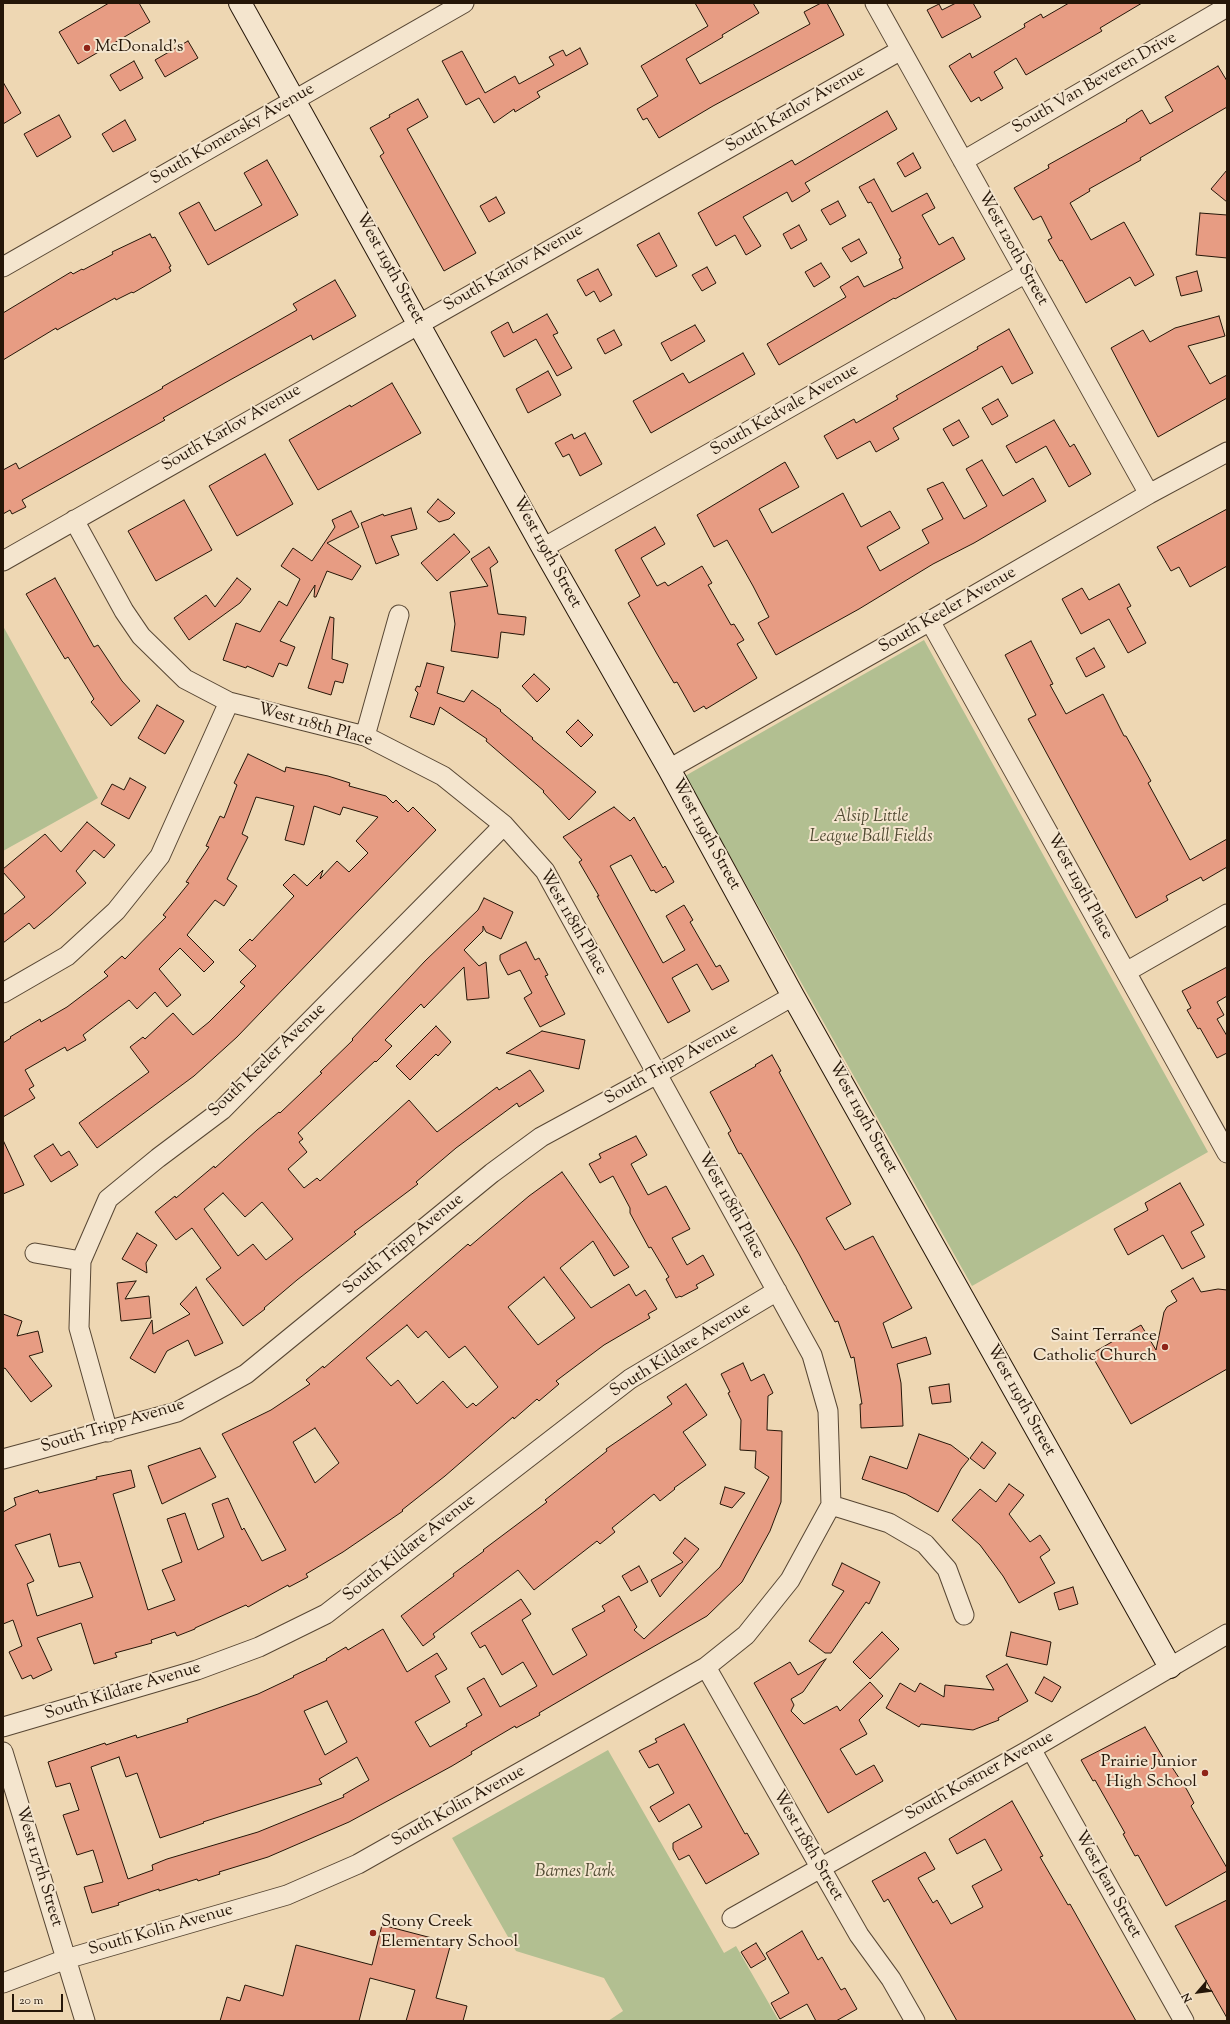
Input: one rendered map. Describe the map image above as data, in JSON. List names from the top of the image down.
{
  "streets": {
    "street": [
      "South Van Beveren Drive",
      "South Karlov Avenue",
      "South Komensky Avenue",
      "West 120th Street",
      "West 119th Street",
      "South Kedvale Avenue",
      "South Keeler Avenue",
      "West 118th Place",
      "West 119th Place",
      "South Tripp Avenue",
      "South Kildare Avenue",
      "South Kostner Avenue",
      "South Kolin Avenue",
      "West 118th Street",
      "West 117th Street",
      "West Jean Street"
    ]
  },
  "crossings": [
    ["South Van Beveren Drive", "West 120th Street"],
    ["South Karlov Avenue", "West 120th Street"],
    ["South Karlov Avenue", "West 119th Street"],
    ["South Karlov Avenue", "West 118th Place"],
    ["South Komensky Avenue", "West 119th Street"],
    ["West 120th Street", "South Kedvale Avenue"],
    ["West 120th Street", "South Keeler Avenue"],
    ["West 119th Street", "South Kedvale Avenue"],
    ["West 119th Street", "South Keeler Avenue"],
    ["West 119th Street", "South Tripp Avenue"],
    ["West 119th Street", "South Kostner Avenue"],
    ["South Keeler Avenue", "West 118th Place"],
    ["South Keeler Avenue", "West 119th Place"],
    ["South Keeler Avenue", "South Tripp Avenue"],
    ["West 118th Place", "South Tripp Avenue"],
    ["West 118th Place", "South Kildare Avenue"],
    ["West 118th Place", "South Kolin Avenue"],
    ["South Kostner Avenue", "West 118th Street"],
    ["South Kostner Avenue", "West Jean Street"],
    ["South Kolin Avenue", "West 118th Street"],
    ["South Kolin Avenue", "West 117th Street"]
  ],
  "parks": ["Alsip Little League Ball Fields", "Barnes Park"],
  "places": [
    "McDonald's",
    "Saint Terrance Catholic Church",
    "Prairie Junior High School",
    "Stony Creek Elementary School"
  ],
  "scale_bar": "20 m",
  "north": "bottom left"
}
